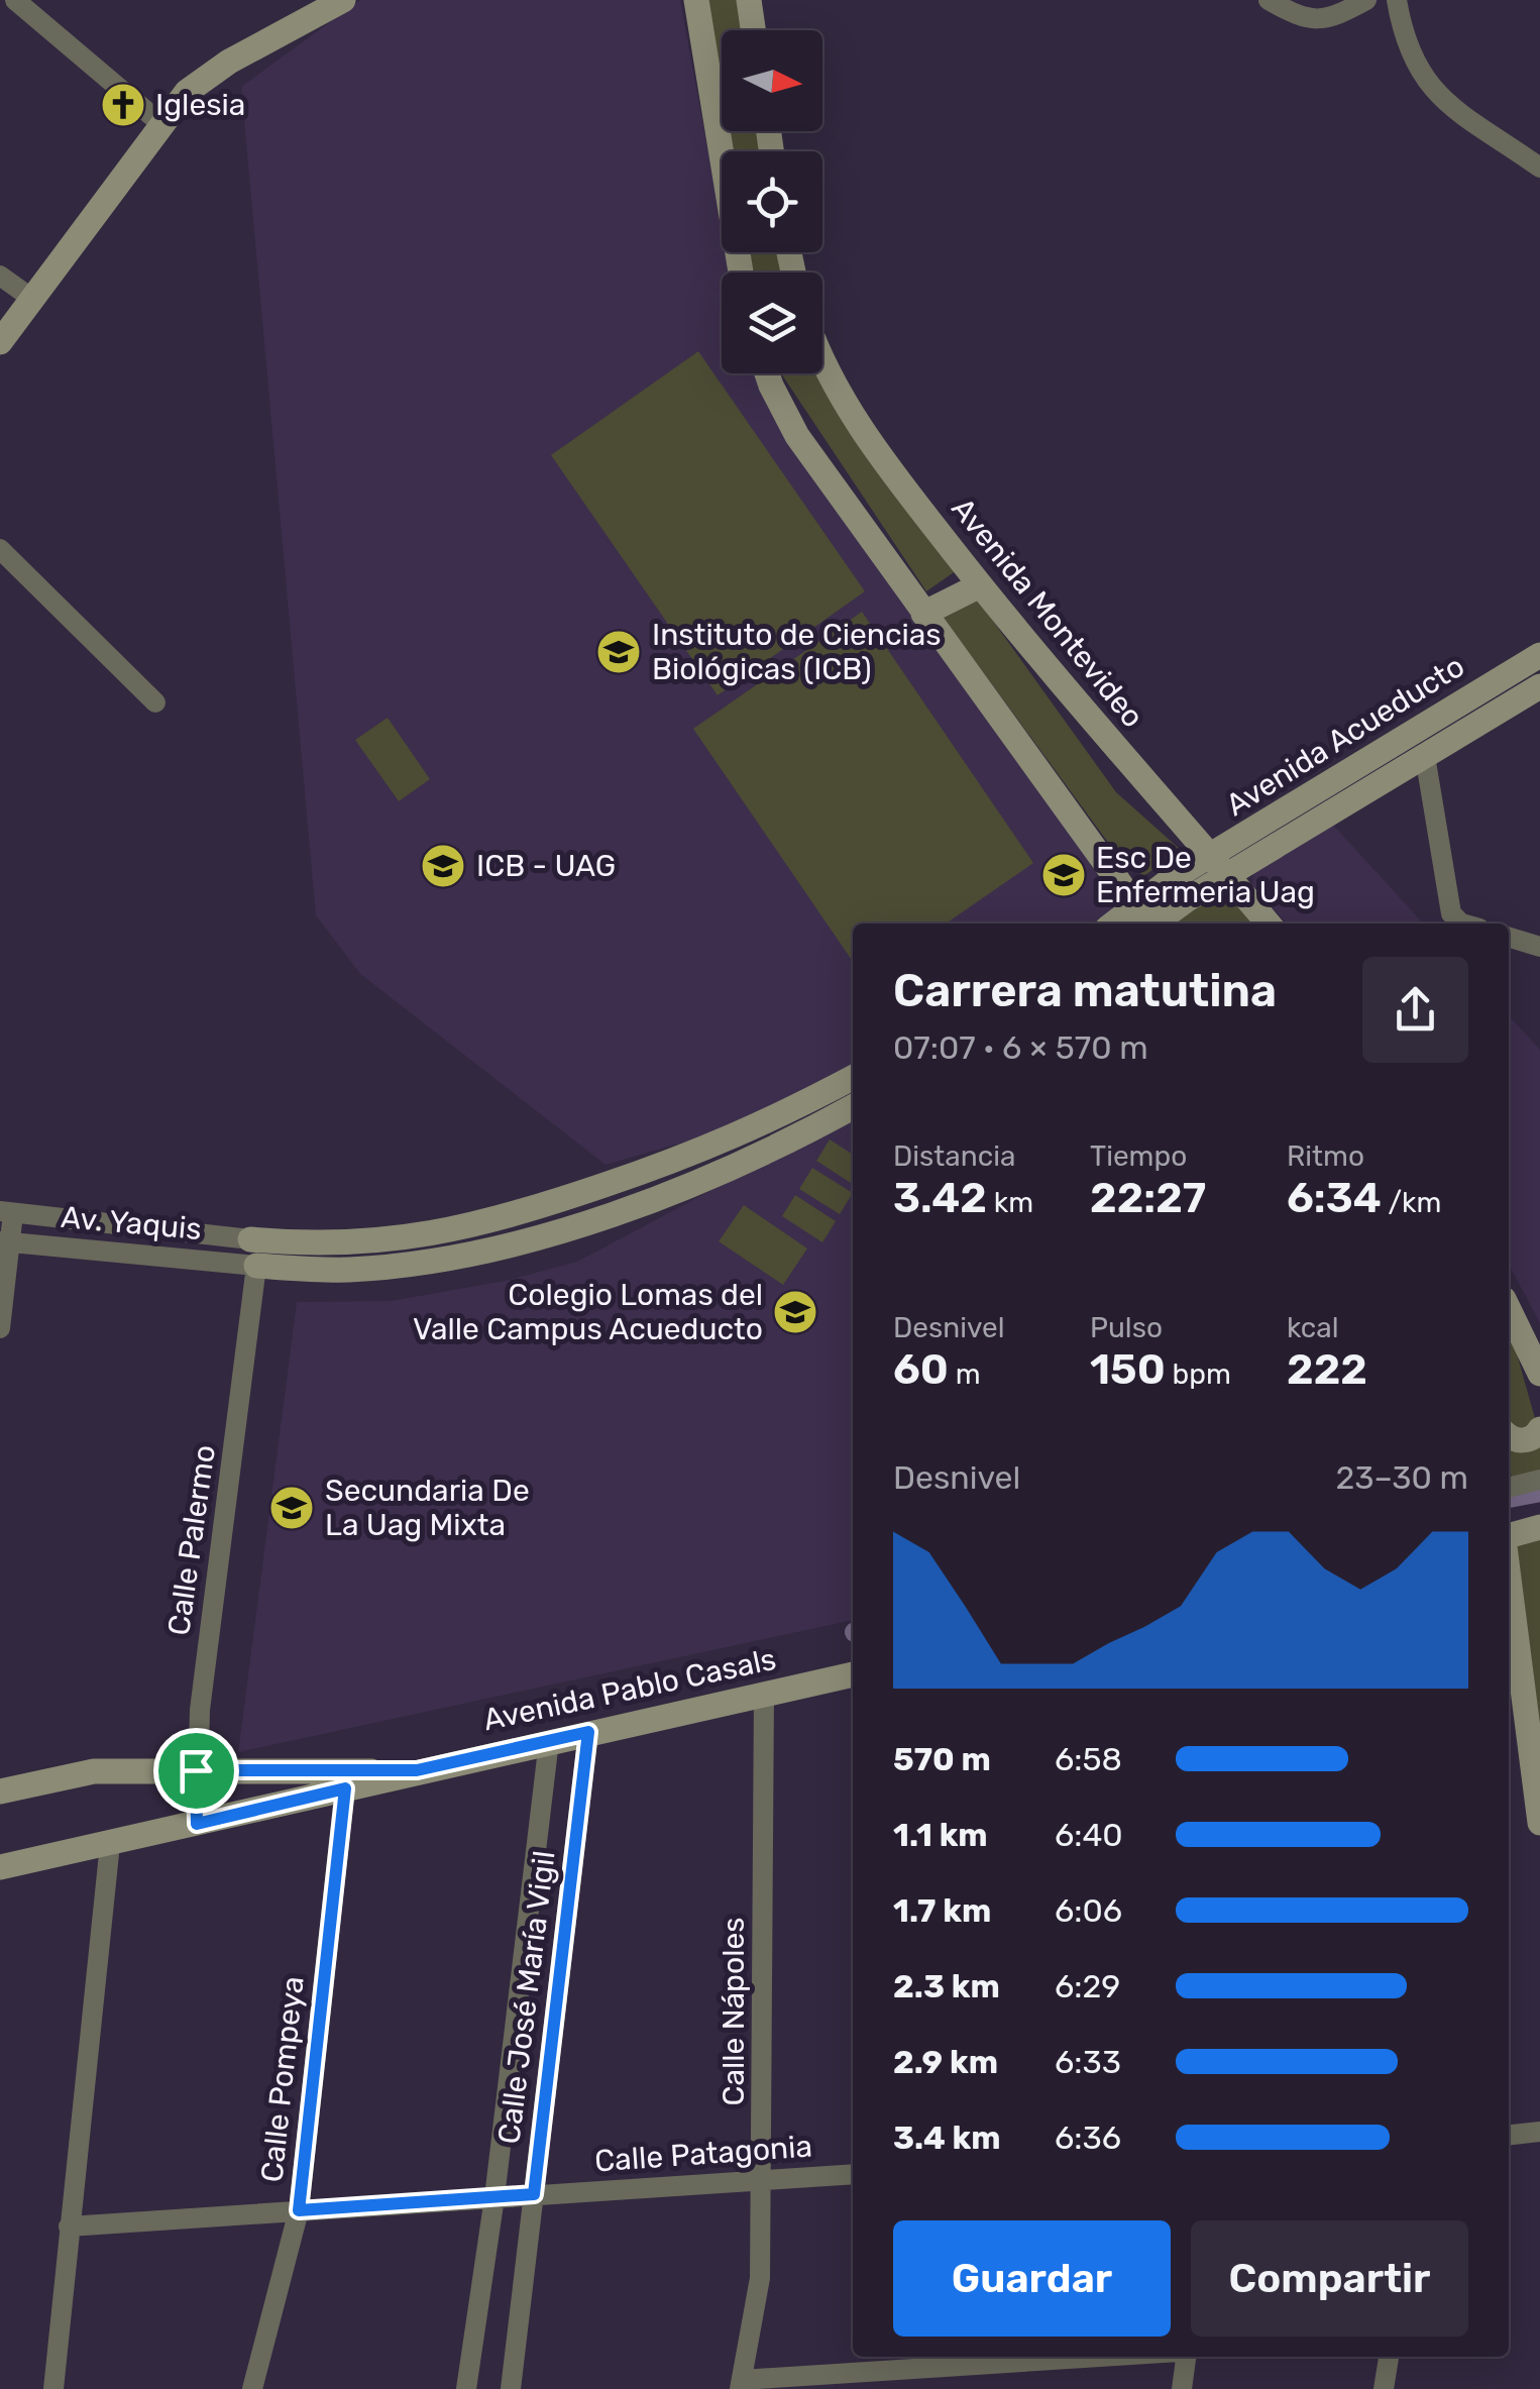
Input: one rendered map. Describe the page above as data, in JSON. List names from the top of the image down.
{
  "streets": {
    "street": [
      "Avenida Montevideo",
      "Avenida Acueducto",
      "Av. Yaquis",
      "Calle Palermo",
      "Avenida Pablo Casals",
      "Calle José María Vigil",
      "Calle Nápoles",
      "Calle Pompeya",
      "Calle Patagonia"
    ]
  },
  "crossings": [
    ["Avenida Montevideo", "Avenida Acueducto"],
    ["Av. Yaquis", "Calle Palermo"],
    ["Calle Palermo", "Avenida Pablo Casals"],
    ["Avenida Pablo Casals", "Calle José María Vigil"],
    ["Avenida Pablo Casals", "Calle Nápoles"],
    ["Avenida Pablo Casals", "Calle Pompeya"],
    ["Calle José María Vigil", "Calle Patagonia"],
    ["Calle Nápoles", "Calle Patagonia"],
    ["Calle Pompeya", "Calle Patagonia"]
  ],
  "places": {
    "church": ["Iglesia"],
    "school or university": [
      "Instituto de Ciencias Biológicas (ICB)",
      "ICB - UAG",
      "Esc De Enfermeria Uag",
      "Colegio Lomas del Valle Campus Acueducto",
      "Secundaria De La Uag Mixta"
    ]
  },
  "north": "right",
  "page": {
    "heading": ["Carrera matutina", "07:07 · 6 × 570 m"],
    "stats": [
      ["Distancia", "3.42 km"],
      ["Tiempo", "22:27"],
      ["Ritmo", "6:34 /km"],
      ["Desnivel", "60 m"],
      ["Pulso", "150 bpm"],
      ["kcal", "222"]
    ],
    "chart": ["Desnivel", "23–30 m"],
    "list": [
      {
        "name": "570 m",
        "note": "6:58"
      },
      {
        "name": "1.1 km",
        "note": "6:40"
      },
      {
        "name": "1.7 km",
        "note": "6:06"
      },
      {
        "name": "2.3 km",
        "note": "6:29"
      },
      {
        "name": "2.9 km",
        "note": "6:33"
      },
      {
        "name": "3.4 km",
        "note": "6:36"
      }
    ],
    "buttons": ["Guardar", "Compartir"]
  }
}
